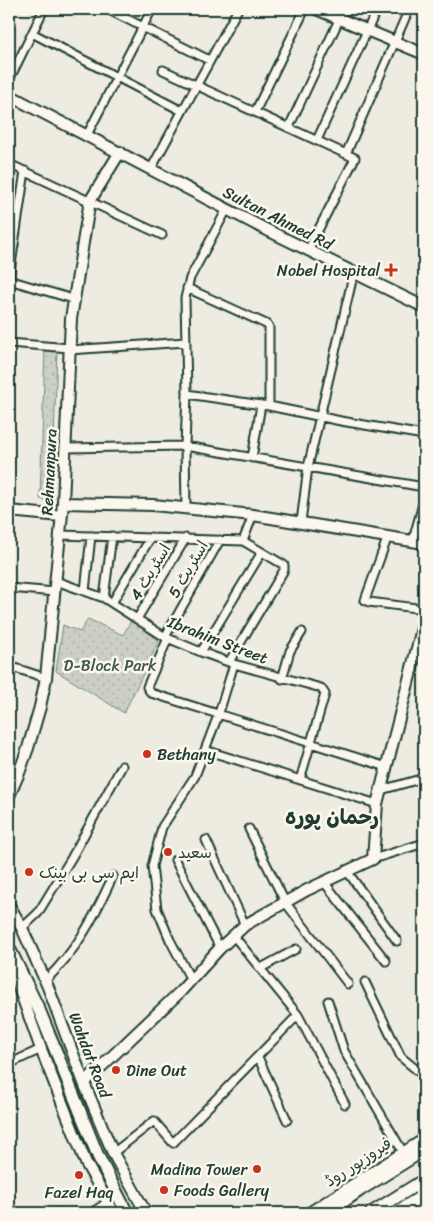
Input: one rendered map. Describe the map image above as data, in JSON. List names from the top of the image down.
{
  "streets": {
    "main road": ["فیروزپور روڈ"],
    "street": [
      "Sultan Ahmed Rd",
      "Rehmanpura",
      "اسٹریٹ 5",
      "اسٹریٹ 4",
      "Ibrahim Street",
      "Wahdat Road"
    ]
  },
  "crossings": [
    ["Sultan Ahmed Rd", "Rehmanpura"],
    ["Rehmanpura", "Ibrahim Street"],
    ["اسٹریٹ 5", "Ibrahim Street"],
    ["اسٹریٹ 4", "Ibrahim Street"]
  ],
  "districts": ["رحمان پورہ"],
  "parks": ["D-Block Park"],
  "places": {
    "health": ["Nobel Hospital"],
    "other": [
      "Bethany",
      "سعید",
      "ایم سی بی بینک",
      "Dine Out",
      "Madina Tower",
      "Fazel Haq",
      "Foods Gallery"
    ]
  }
}
